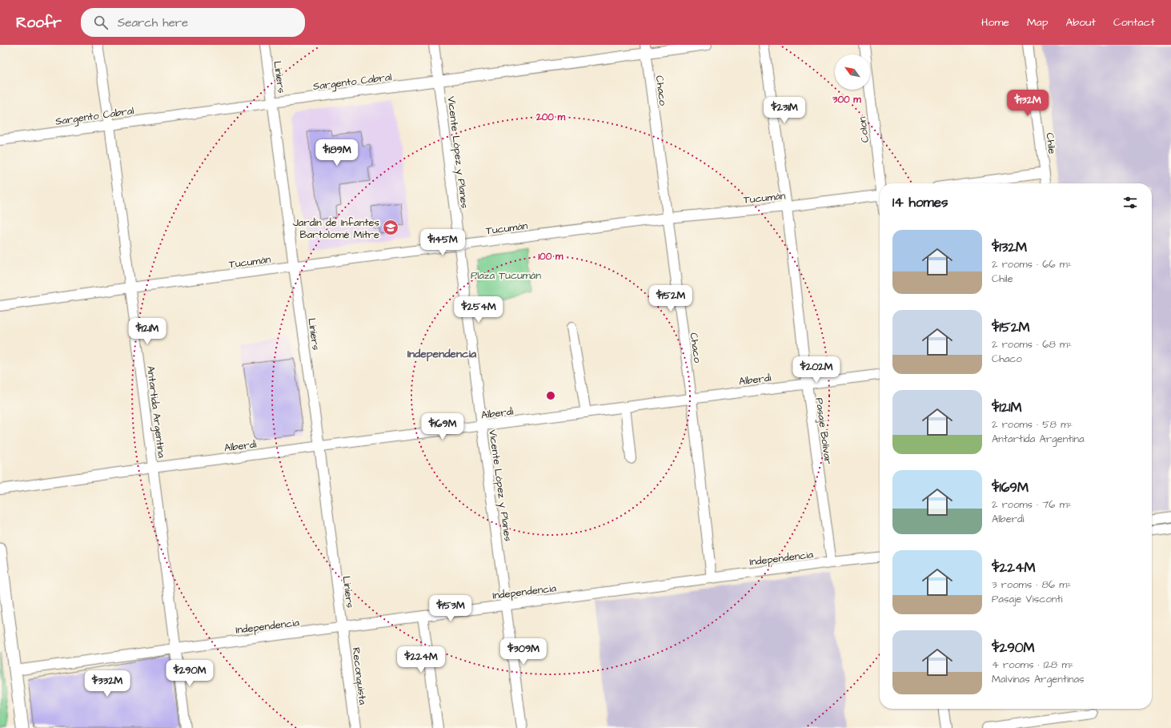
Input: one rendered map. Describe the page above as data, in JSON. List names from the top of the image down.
{
  "streets": {
    "street": [
      "Liniers",
      "Sargento Cabral",
      "Chaco",
      "Colon",
      "Chile",
      "Vicente López y Planes",
      "Tucumán",
      "Alberdi",
      "Antartida Argentina",
      "Pasaje Bolivar",
      "Independencia",
      "Reconquista"
    ]
  },
  "crossings": [
    ["Liniers", "Sargento Cabral"],
    ["Liniers", "Tucumán"],
    ["Liniers", "Alberdi"],
    ["Liniers", "Independencia"],
    ["Liniers", "Reconquista"],
    ["Sargento Cabral", "Chaco"],
    ["Sargento Cabral", "Vicente López y Planes"],
    ["Sargento Cabral", "Antartida Argentina"],
    ["Chaco", "Tucumán"],
    ["Chaco", "Alberdi"],
    ["Chaco", "Independencia"],
    ["Vicente López y Planes", "Tucumán"],
    ["Vicente López y Planes", "Alberdi"],
    ["Vicente López y Planes", "Independencia"],
    ["Tucumán", "Antartida Argentina"],
    ["Tucumán", "Pasaje Bolivar"],
    ["Alberdi", "Antartida Argentina"],
    ["Alberdi", "Pasaje Bolivar"],
    ["Antartida Argentina", "Independencia"],
    ["Pasaje Bolivar", "Independencia"],
    ["Independencia", "Reconquista"]
  ],
  "districts": ["Independencia"],
  "parks": ["Plaza Tucumán"],
  "places": {
    "school or university": ["Jardín de Infantes Bartolomé Mitre"]
  },
  "north": "top left",
  "page": {
    "header": "Roofr",
    "search": "Search here",
    "nav": [
      "Home",
      "Map",
      "About",
      "Contact"
    ],
    "price": [
      "$132M",
      "$231M",
      "$189M",
      "$145M",
      "$152M",
      "$254M",
      "$121M",
      "$202M",
      "$169M",
      "$153M",
      "$309M",
      "$224M",
      "$290M",
      "$332M"
    ],
    "heading": "14 homes",
    "list": [
      {
        "name": "$132M",
        "note": "2 rooms · 66 m² · Chile"
      },
      {
        "name": "$152M",
        "note": "2 rooms · 68 m² · Chaco"
      },
      {
        "name": "$121M",
        "note": "2 rooms · 58 m² · Antartida Argentina"
      },
      {
        "name": "$169M",
        "note": "2 rooms · 76 m² · Alberdi"
      },
      {
        "name": "$224M",
        "note": "3 rooms · 86 m² · Pasaje Visconti"
      },
      {
        "name": "$290M",
        "note": "4 rooms · 128 m² · Malvinas Argentinas"
      }
    ]
  },
  "rings": ["300 m", "200 m", "100 m"]
}
